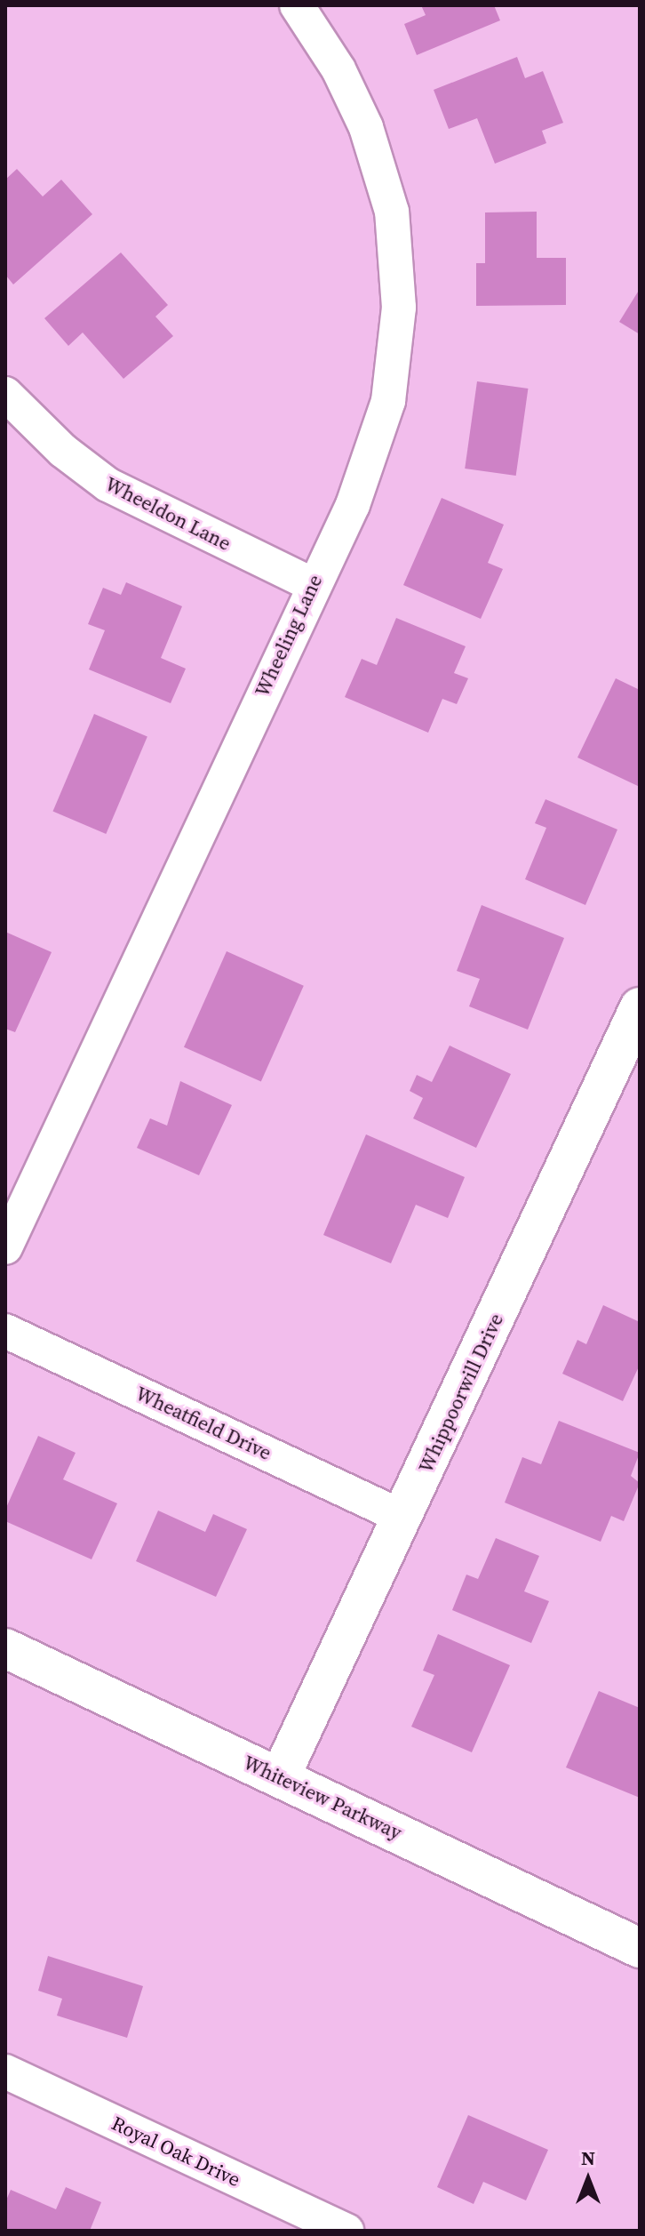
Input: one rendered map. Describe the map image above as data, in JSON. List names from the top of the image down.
{
  "streets": {
    "street": [
      "Wheeldon Lane",
      "Wheeling Lane",
      "Whippoorwill Drive",
      "Wheatfield Drive",
      "Whiteview Parkway",
      "Royal Oak Drive"
    ]
  },
  "crossings": [
    ["Wheeldon Lane", "Wheeling Lane"],
    ["Whippoorwill Drive", "Wheatfield Drive"],
    ["Whippoorwill Drive", "Whiteview Parkway"]
  ],
  "north": "top"
}
